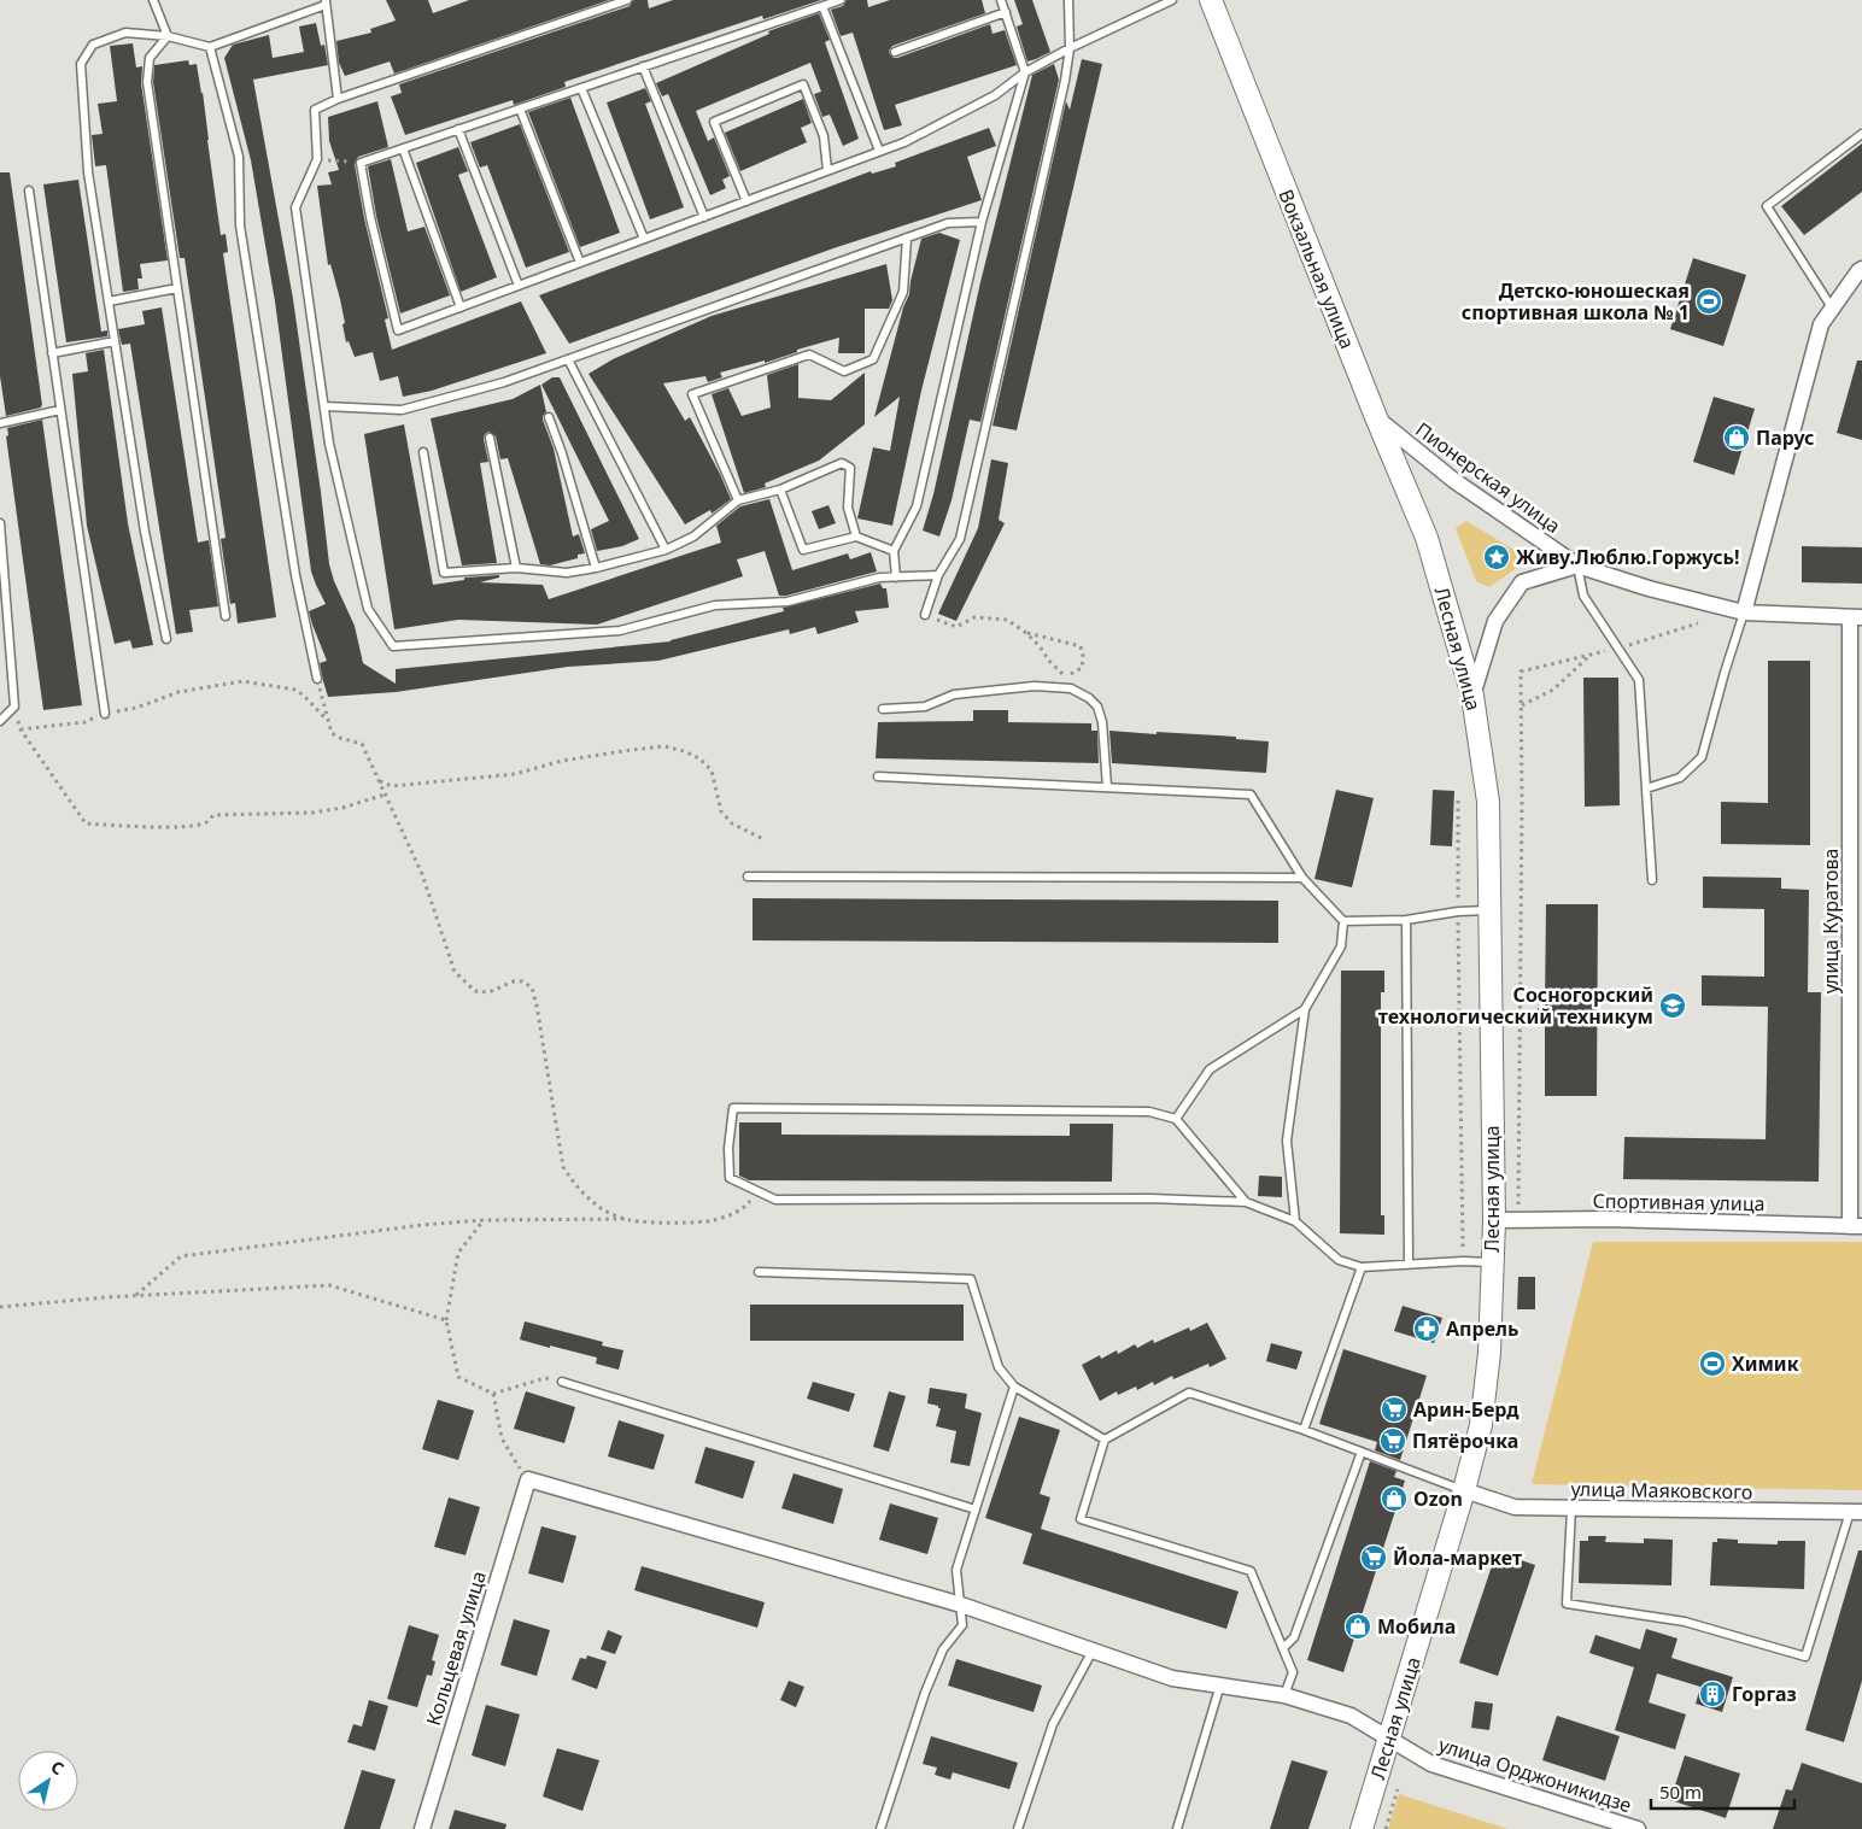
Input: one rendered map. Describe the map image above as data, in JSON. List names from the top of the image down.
{
  "streets": {
    "main road": ["Вокзальная улица", "Лесная улица"],
    "street": [
      "Пионерская улица",
      "улица Куратова",
      "Спортивная улица",
      "улица Маяковского",
      "Кольцевая улица",
      "улица Орджоникидзе"
    ]
  },
  "crossings": [
    ["Вокзальная улица", "Пионерская улица"],
    ["Вокзальная улица", "Лесная улица"],
    ["Пионерская улица", "улица Куратова"],
    ["Лесная улица", "Спортивная улица"],
    ["Лесная улица", "улица Маяковского"],
    ["Лесная улица", "улица Орджоникидзе"],
    ["улица Куратова", "Спортивная улица"],
    ["Кольцевая улица", "улица Орджоникидзе"]
  ],
  "places": {
    "sports": ["Детско-юношеская спортивная школа № 1", "Химик"],
    "shop": ["Парус", "Ozon", "Мобила"],
    "place": ["Живу.Люблю.Горжусь!"],
    "school or university": ["Сосногорский технологический техникум"],
    "pharmacy": ["Апрель"],
    "supermarket": ["Арин-Берд", "Пятёрочка", "Йола-маркет"],
    "building": ["Горгаз"]
  },
  "scale_bar": "50 m",
  "north": "top right"
}
